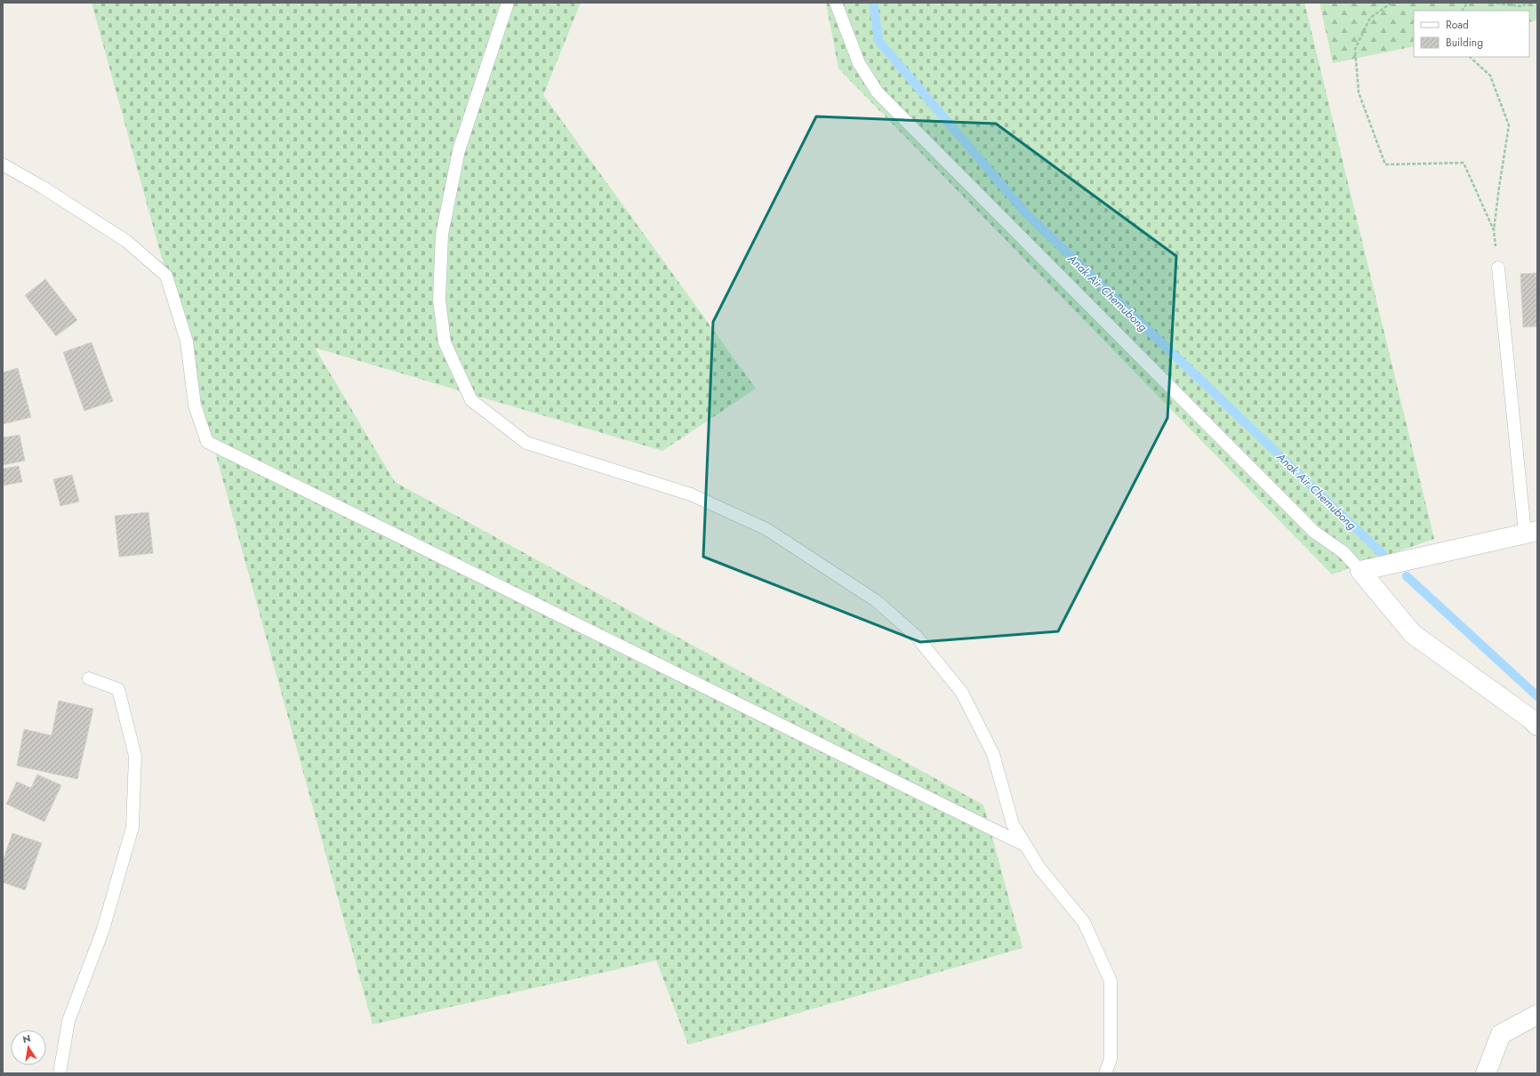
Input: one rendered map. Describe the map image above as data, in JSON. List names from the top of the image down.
{
  "water": ["Anak Air Chemubong"],
  "legend": ["Road", "Building"],
  "north": "top"
}
